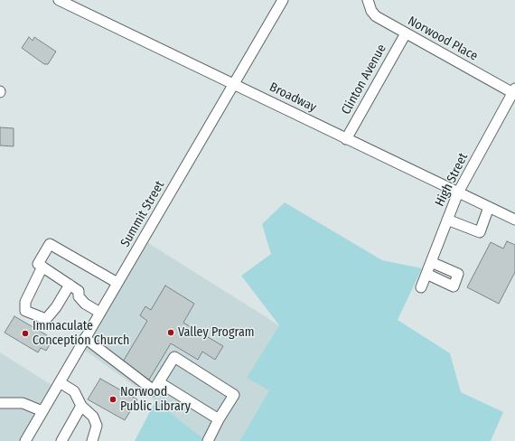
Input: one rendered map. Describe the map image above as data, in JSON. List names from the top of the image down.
{
  "streets": {
    "street": [
      "Norwood Place",
      "Clinton Avenue",
      "Broadway",
      "High Street",
      "Summit Street"
    ]
  },
  "crossings": [
    ["Norwood Place", "Clinton Avenue"],
    ["Norwood Place", "High Street"],
    ["Clinton Avenue", "Broadway"],
    ["Broadway", "High Street"],
    ["Broadway", "Summit Street"]
  ],
  "places": ["Valley Program", "Immaculate Conception Church", "Norwood Public Library"]
}
